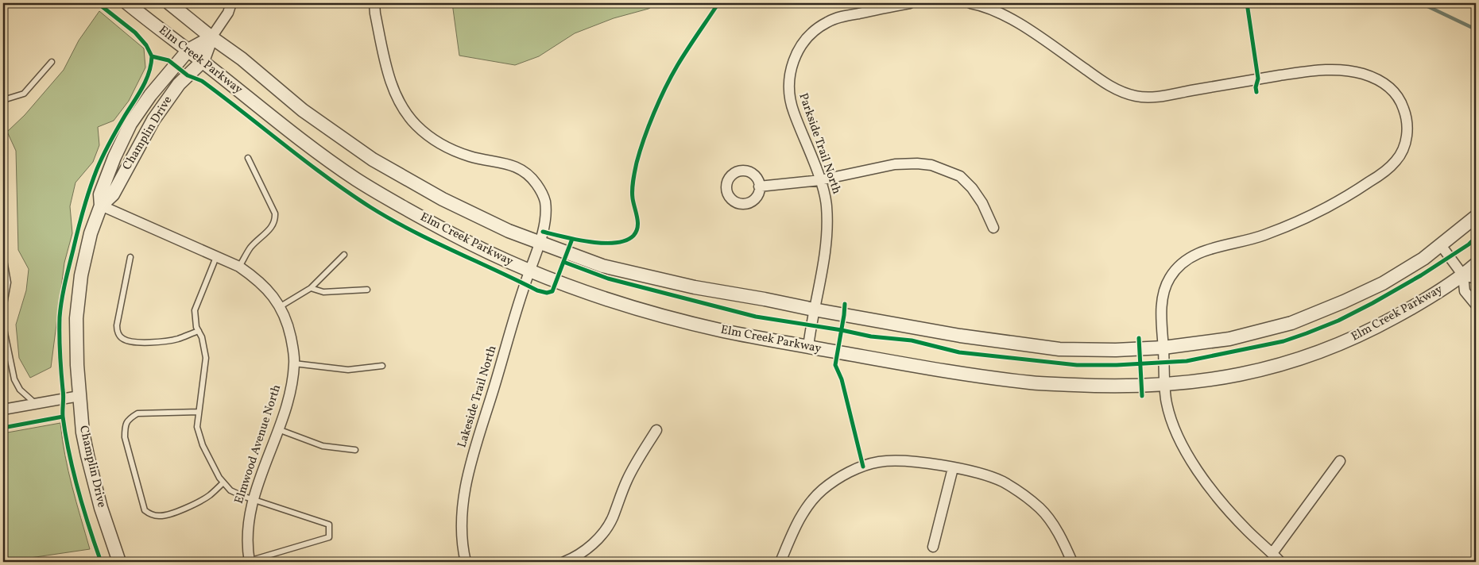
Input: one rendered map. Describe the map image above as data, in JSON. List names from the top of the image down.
{
  "streets": {
    "street": [
      "Elm Creek Parkway",
      "Champlin Drive",
      "Parkside Trail North",
      "Lakeside Trail North",
      "Elmwood Avenue North"
    ]
  },
  "crossings": [
    ["Elm Creek Parkway", "Champlin Drive"],
    ["Elm Creek Parkway", "Parkside Trail North"],
    ["Elm Creek Parkway", "Lakeside Trail North"],
    ["Champlin Drive", "Elmwood Avenue North"]
  ]
}
